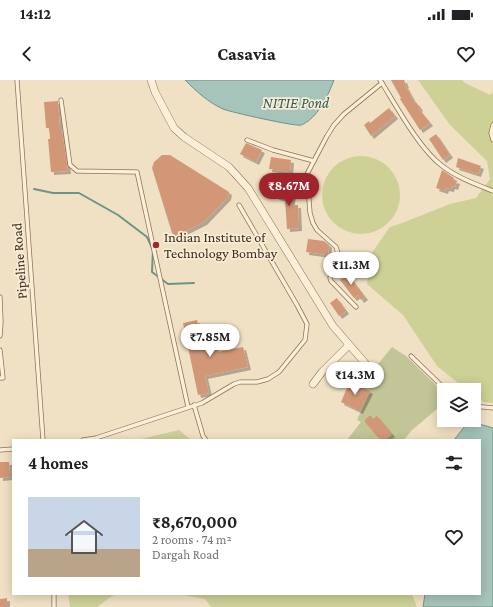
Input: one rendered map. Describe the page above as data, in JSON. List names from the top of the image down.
{
  "streets": {
    "lane": ["Pipeline Road"]
  },
  "water": ["NITIE Pond"],
  "places": ["Indian Institute of Technology Bombay"],
  "page": {
    "status": "14:12",
    "header": "Casavia",
    "price": [
      "₹8.67M",
      "₹11.3M",
      "₹7.85M",
      "₹14.3M"
    ],
    "heading": "4 homes",
    "list": [
      {
        "name": "₹8,670,000",
        "note": "2 rooms · 74 m² · Dargah Road"
      }
    ]
  }
}
